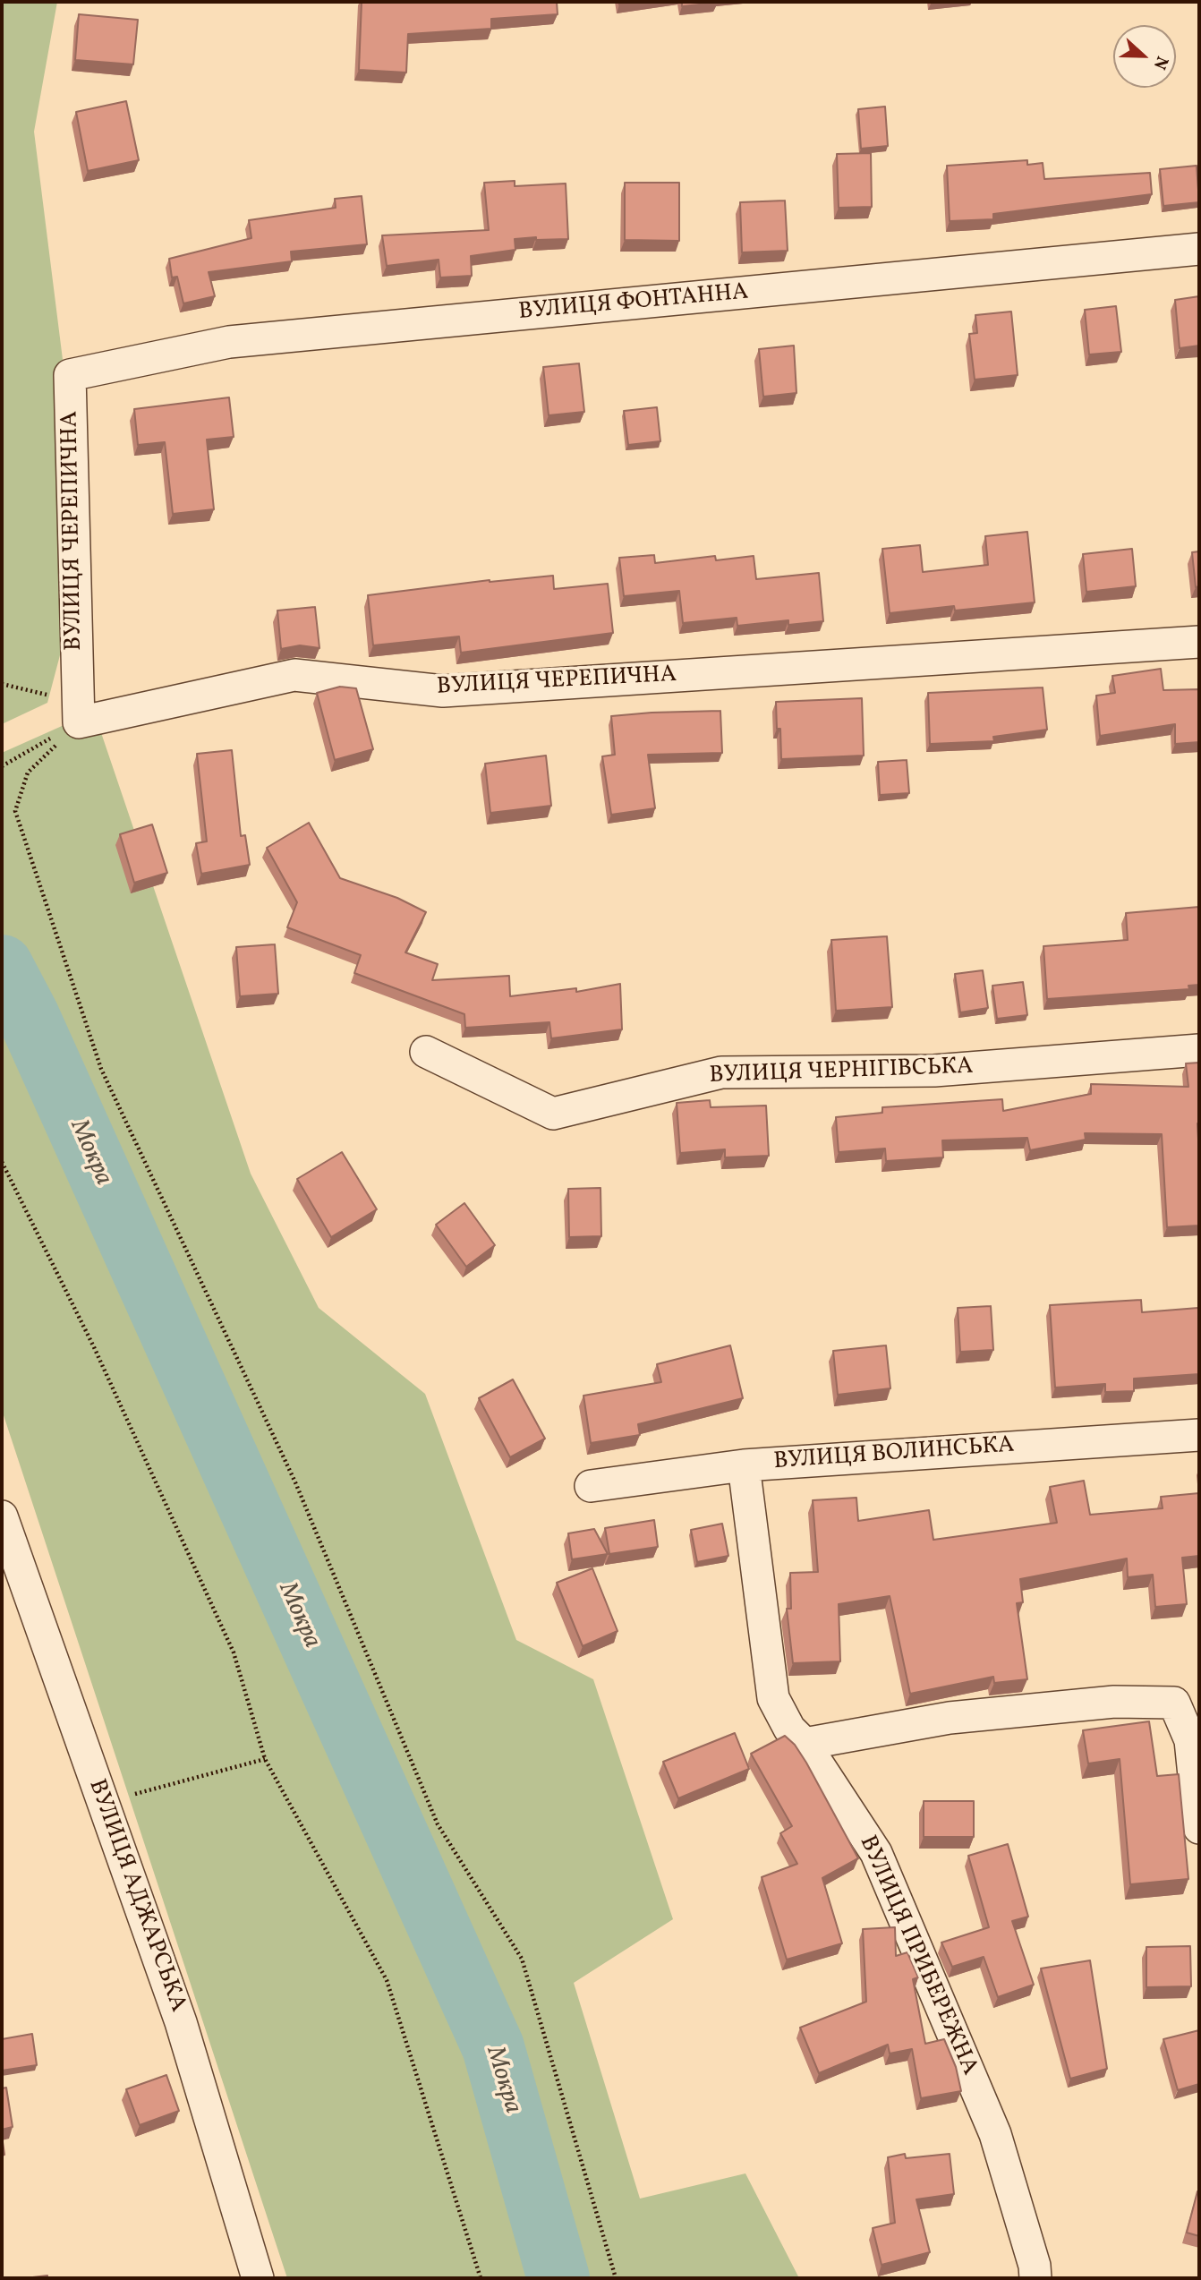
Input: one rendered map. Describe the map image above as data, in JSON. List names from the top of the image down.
{
  "streets": {
    "street": [
      "ВУЛИЦЯ ФОНТАННА",
      "ВУЛИЦЯ ЧЕРЕПИЧНА",
      "ВУЛИЦЯ ЧЕРНІГІВСЬКА",
      "ВУЛИЦЯ ВОЛИНСЬКА",
      "ВУЛИЦЯ АДЖАРСЬКА",
      "ВУЛИЦЯ ПРИБЕРЕЖНА"
    ]
  },
  "crossings": [
    ["ВУЛИЦЯ ФОНТАННА", "ВУЛИЦЯ ЧЕРЕПИЧНА"],
    ["ВУЛИЦЯ ВОЛИНСЬКА", "ВУЛИЦЯ ПРИБЕРЕЖНА"]
  ],
  "water": ["Мокра"],
  "north": "right"
}
